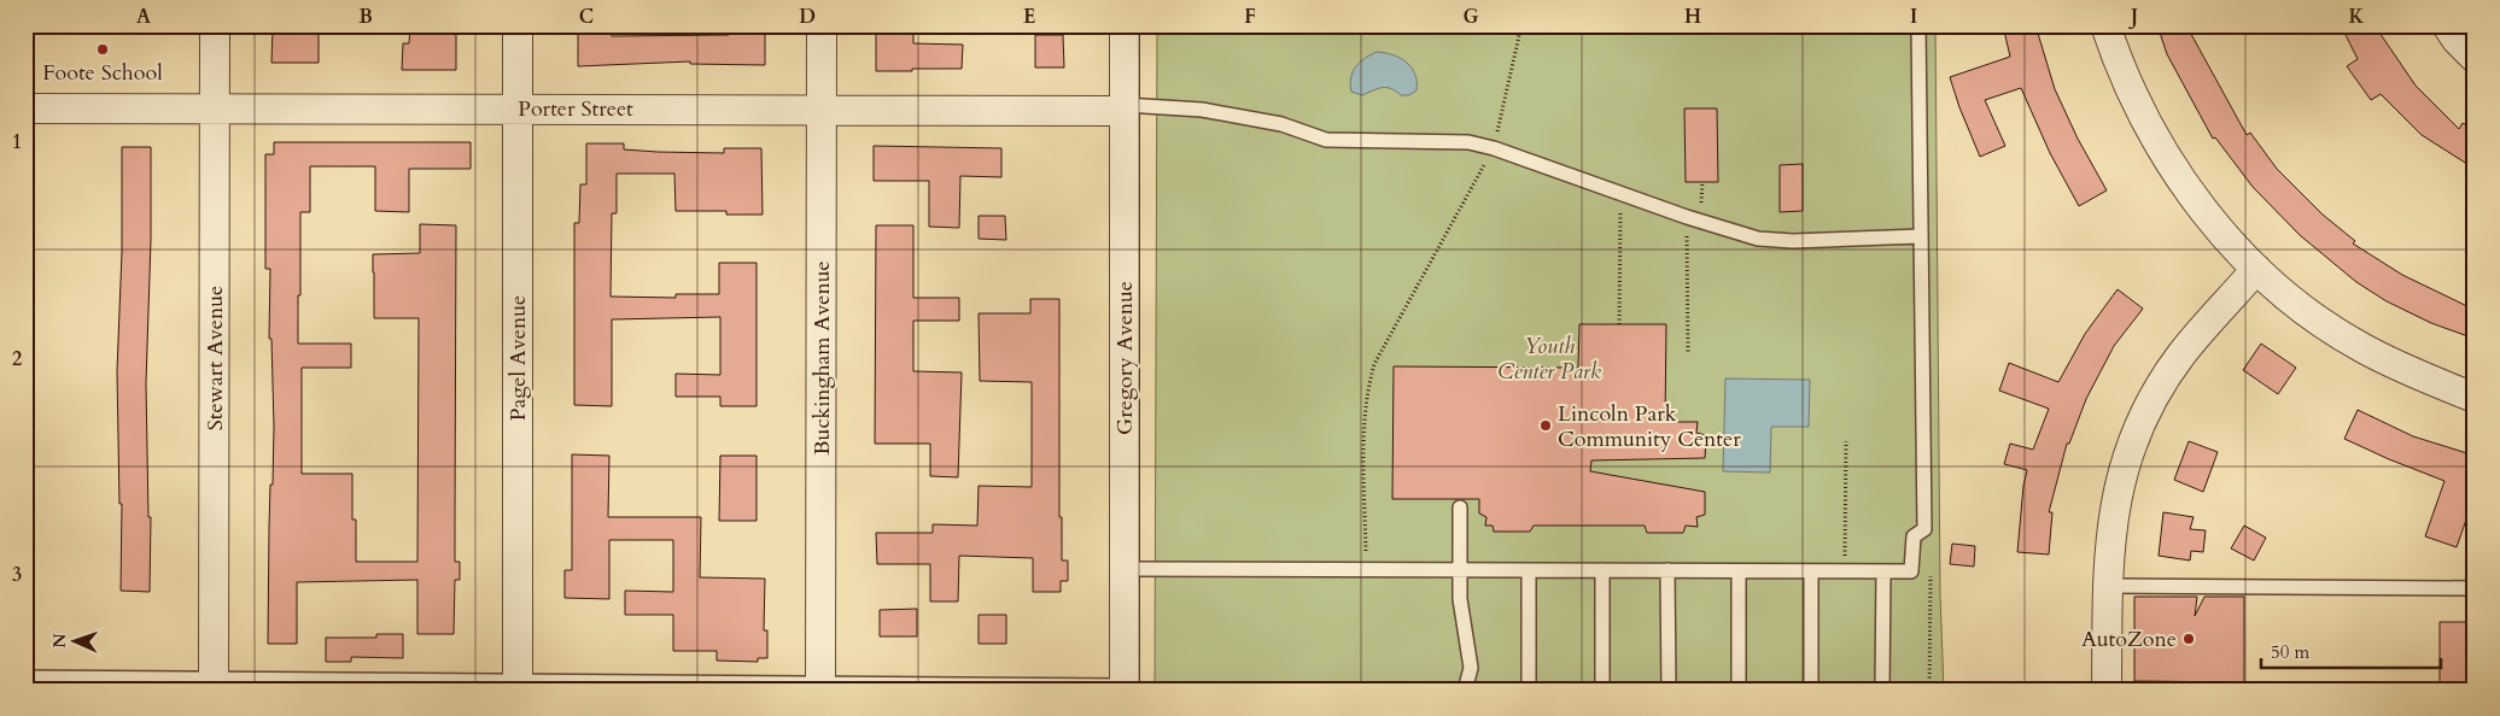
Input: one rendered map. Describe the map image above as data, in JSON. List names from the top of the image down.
{
  "streets": {
    "street": [
      "Porter Street",
      "Stewart Avenue",
      "Pagel Avenue",
      "Buckingham Avenue",
      "Gregory Avenue"
    ]
  },
  "crossings": [
    ["Porter Street", "Stewart Avenue"],
    ["Porter Street", "Pagel Avenue"],
    ["Porter Street", "Buckingham Avenue"],
    ["Porter Street", "Gregory Avenue"]
  ],
  "parks": ["Youth Center Park"],
  "places": ["Foote School", "Lincoln Park Community Center", "AutoZone"],
  "scale_bar": "50 m",
  "north": "left",
  "grid": {
    "columns": [
      "A",
      "B",
      "C",
      "D",
      "E",
      "F",
      "G",
      "H",
      "I",
      "J",
      "K"
    ],
    "rows": ["1", "2", "3"]
  }
}
